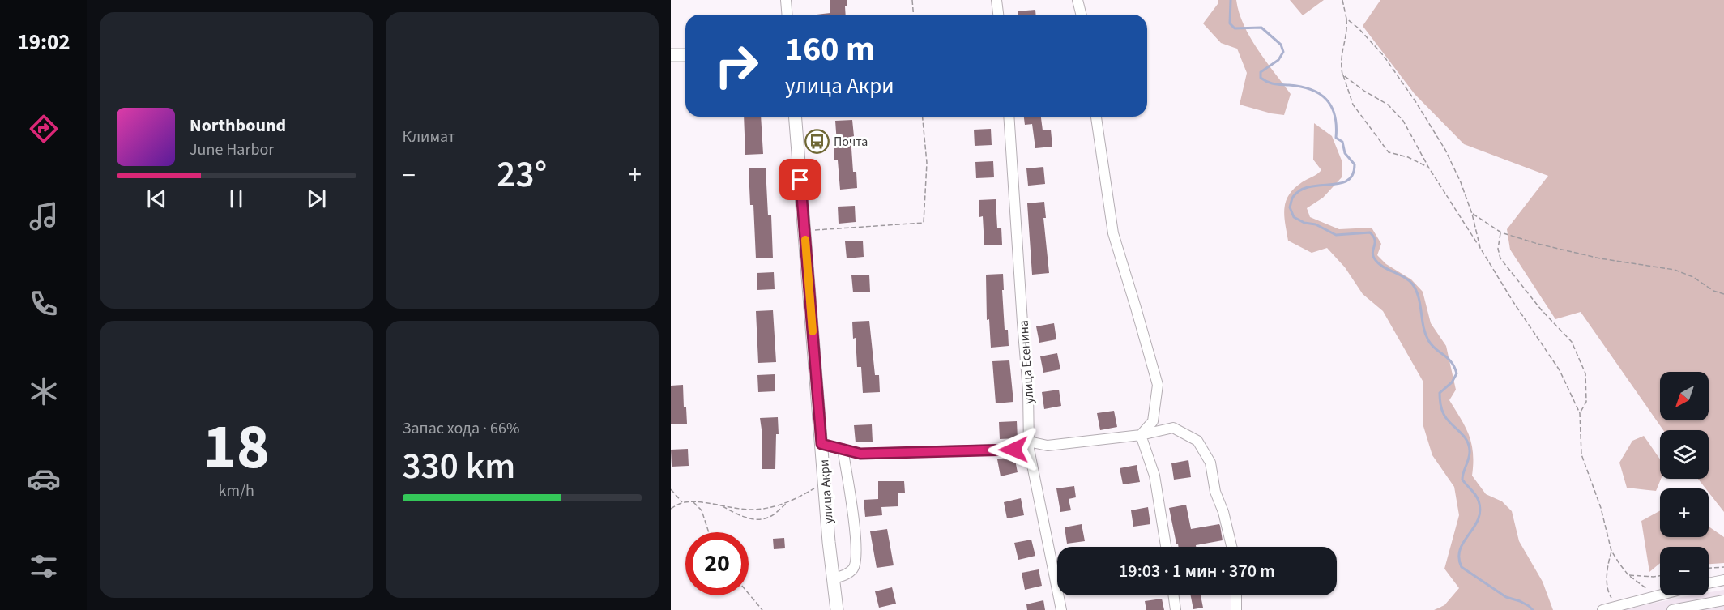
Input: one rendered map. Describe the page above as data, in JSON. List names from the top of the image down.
{
  "streets": {
    "main road": ["улица Акри"],
    "street": ["улица Есенина"]
  },
  "places": {
    "bus stop": ["Почта"]
  },
  "north": "bottom left",
  "page": {
    "tabs": "19:02",
    "tile": [
      "Климат",
      ["18", "km/h"],
      ["Запас хода · 66%", "330 km"]
    ],
    "turn": ["160 m", "улица Акри"],
    "song": ["Northbound", "June Harbor"],
    "heat": ["−", "23°", "+"],
    "map_buttons": ["+", "−"],
    "limit": "20",
    "trip": "19:03 · 1 мин · 370 m"
  }
}
